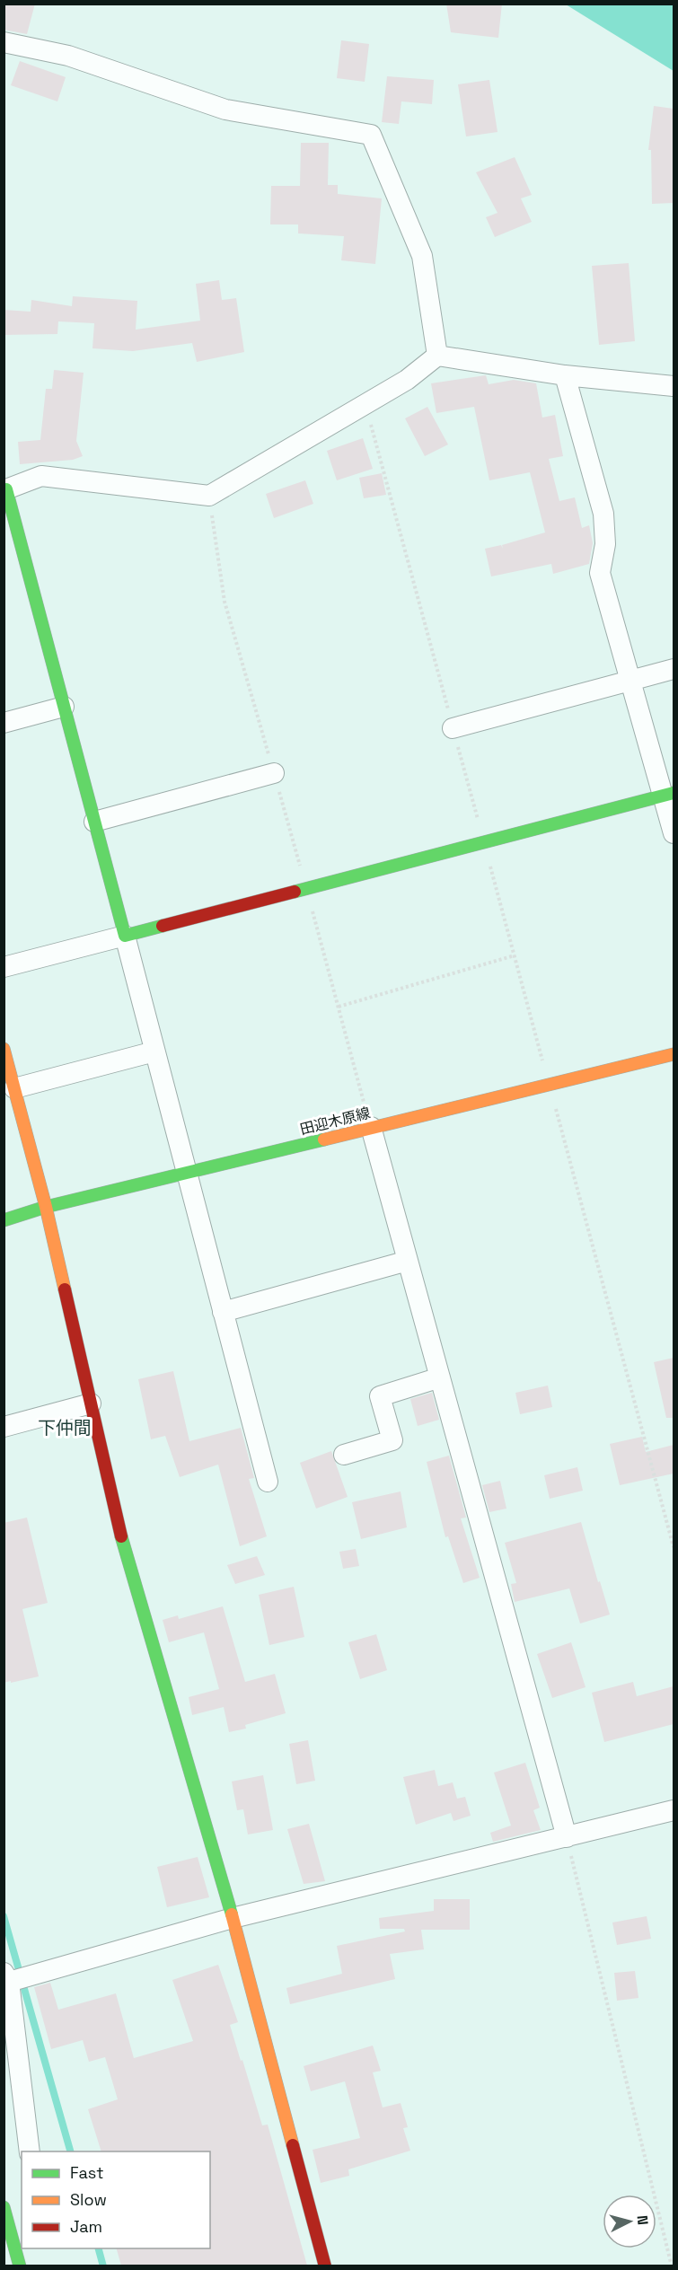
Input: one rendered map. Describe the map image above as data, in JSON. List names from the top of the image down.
{
  "streets": {
    "street": ["田迎木原線"]
  },
  "districts": ["下仲間"],
  "legend": ["Fast", "Slow", "Jam"],
  "north": "right"
}
